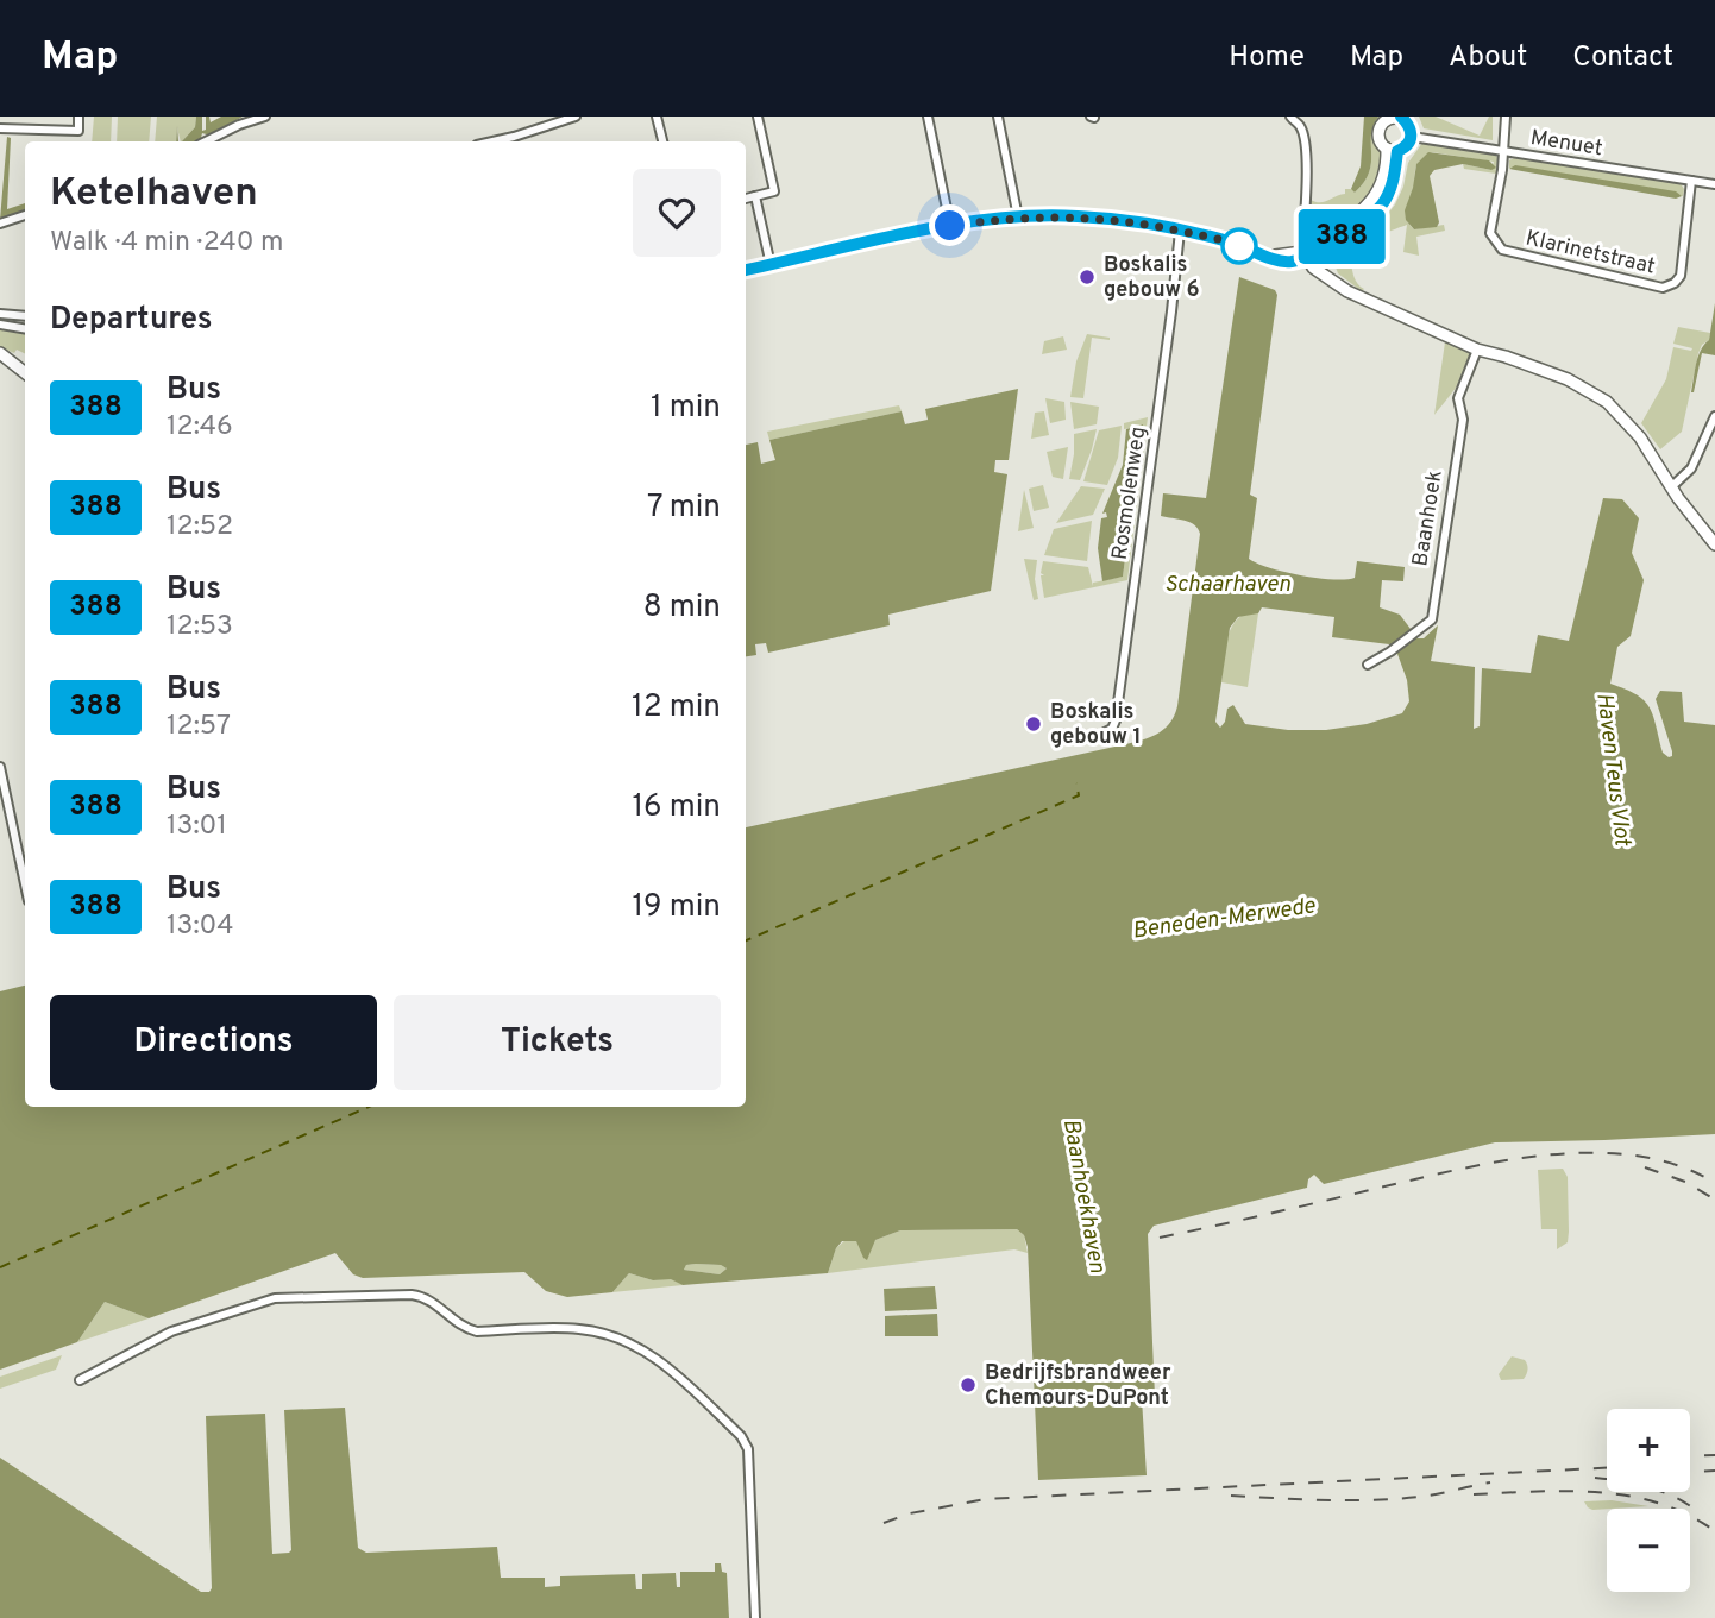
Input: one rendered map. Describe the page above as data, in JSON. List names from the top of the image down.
{
  "streets": {
    "street": [
      "Menuet",
      "Klarinetstraat",
      "Rosmolenweg",
      "Baanhoek"
    ]
  },
  "crossings": [
    ["Menuet", "Klarinetstraat"]
  ],
  "water": [
    "Schaarhaven",
    "Haven Teus Vlot",
    "Beneden-Merwede",
    "Baanhoekhaven"
  ],
  "places": ["Boskalis gebouw 6", "Boskalis gebouw 1", "Bedrijfsbrandweer Chemours-DuPont"],
  "lines": ["bus line 388"],
  "page": {
    "header": "Map",
    "nav": [
      "Home",
      "Map",
      "About",
      "Contact"
    ],
    "on_map": "388",
    "heading": [
      ["Ketelhaven", "Walk · 4 min · 240 m"],
      "Departures"
    ],
    "list": [
      {
        "mark": "388",
        "name": "Bus",
        "note": "12:46",
        "value": "1 min"
      },
      {
        "mark": "388",
        "name": "Bus",
        "note": "12:52",
        "value": "7 min"
      },
      {
        "mark": "388",
        "name": "Bus",
        "note": "12:53",
        "value": "8 min"
      },
      {
        "mark": "388",
        "name": "Bus",
        "note": "12:57",
        "value": "12 min"
      },
      {
        "mark": "388",
        "name": "Bus",
        "note": "13:01",
        "value": "16 min"
      },
      {
        "mark": "388",
        "name": "Bus",
        "note": "13:04",
        "value": "19 min"
      }
    ],
    "buttons": ["Directions", "Tickets"],
    "map_buttons": ["+", "−"]
  }
}
